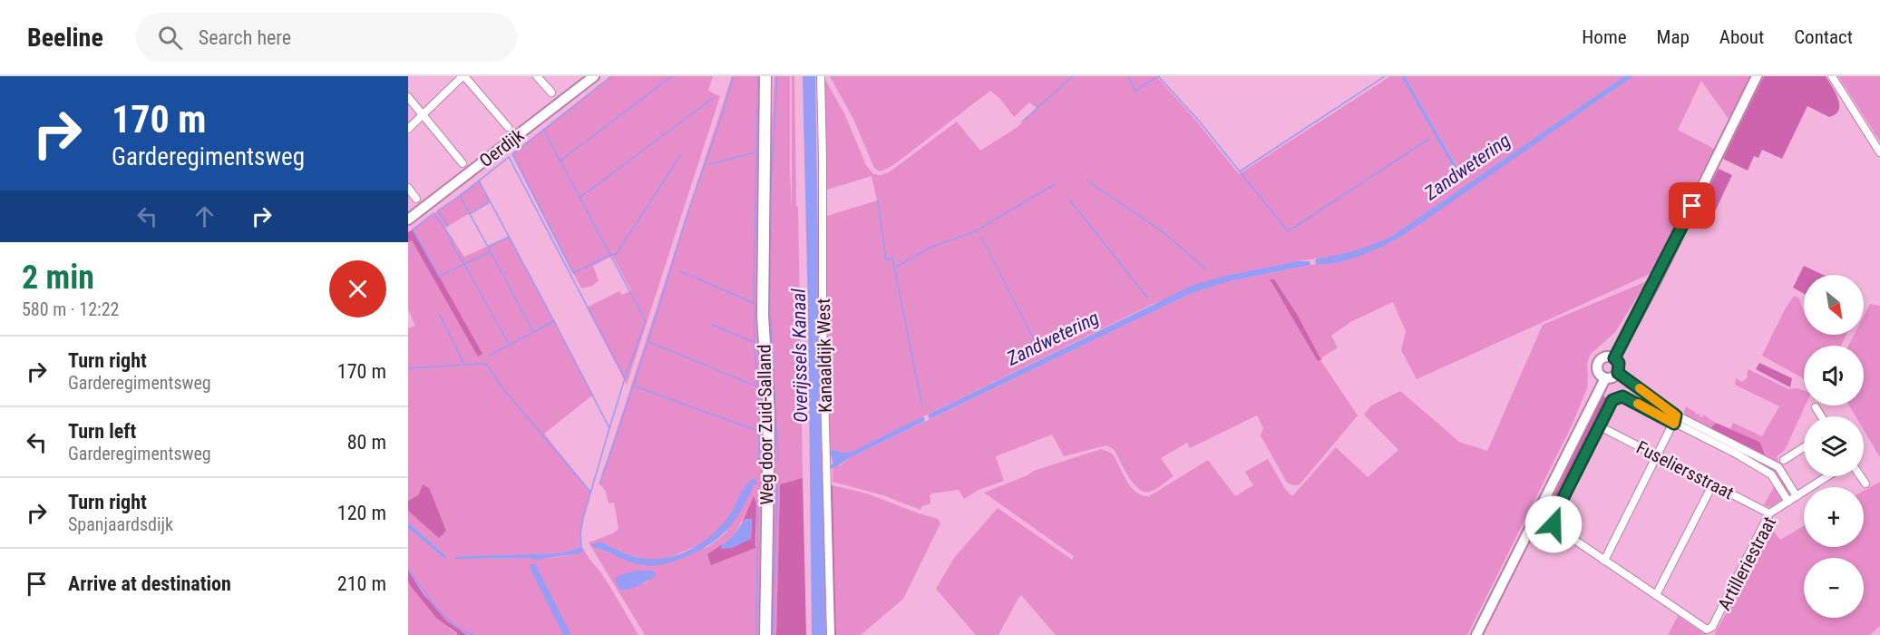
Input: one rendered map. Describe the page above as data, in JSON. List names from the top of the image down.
{
  "streets": {
    "main road": ["Weg door Zuid-Salland"],
    "street": [
      "Oerdijk",
      "Kanaaldijk West",
      "Fuseliersstraat",
      "Artilleriestraat"
    ]
  },
  "crossings": [
    ["Fuseliersstraat", "Artilleriestraat"]
  ],
  "water": ["Zandwetering", "Overijssels Kanaal"],
  "north": "bottom right",
  "page": {
    "header": "Beeline",
    "search": "Search here",
    "nav": [
      "Home",
      "Map",
      "About",
      "Contact"
    ],
    "turn": ["170 m", "Garderegimentsweg"],
    "heading": ["2 min", "580 m · 12:22"],
    "map_buttons": ["+", "−"],
    "list": [
      {
        "name": "Turn right",
        "note": "Garderegimentsweg",
        "value": "170 m"
      },
      {
        "name": "Turn left",
        "note": "Garderegimentsweg",
        "value": "80 m"
      },
      {
        "name": "Turn right",
        "note": "Spanjaardsdijk",
        "value": "120 m"
      },
      {
        "name": "Arrive at destination",
        "value": "210 m"
      }
    ]
  }
}
